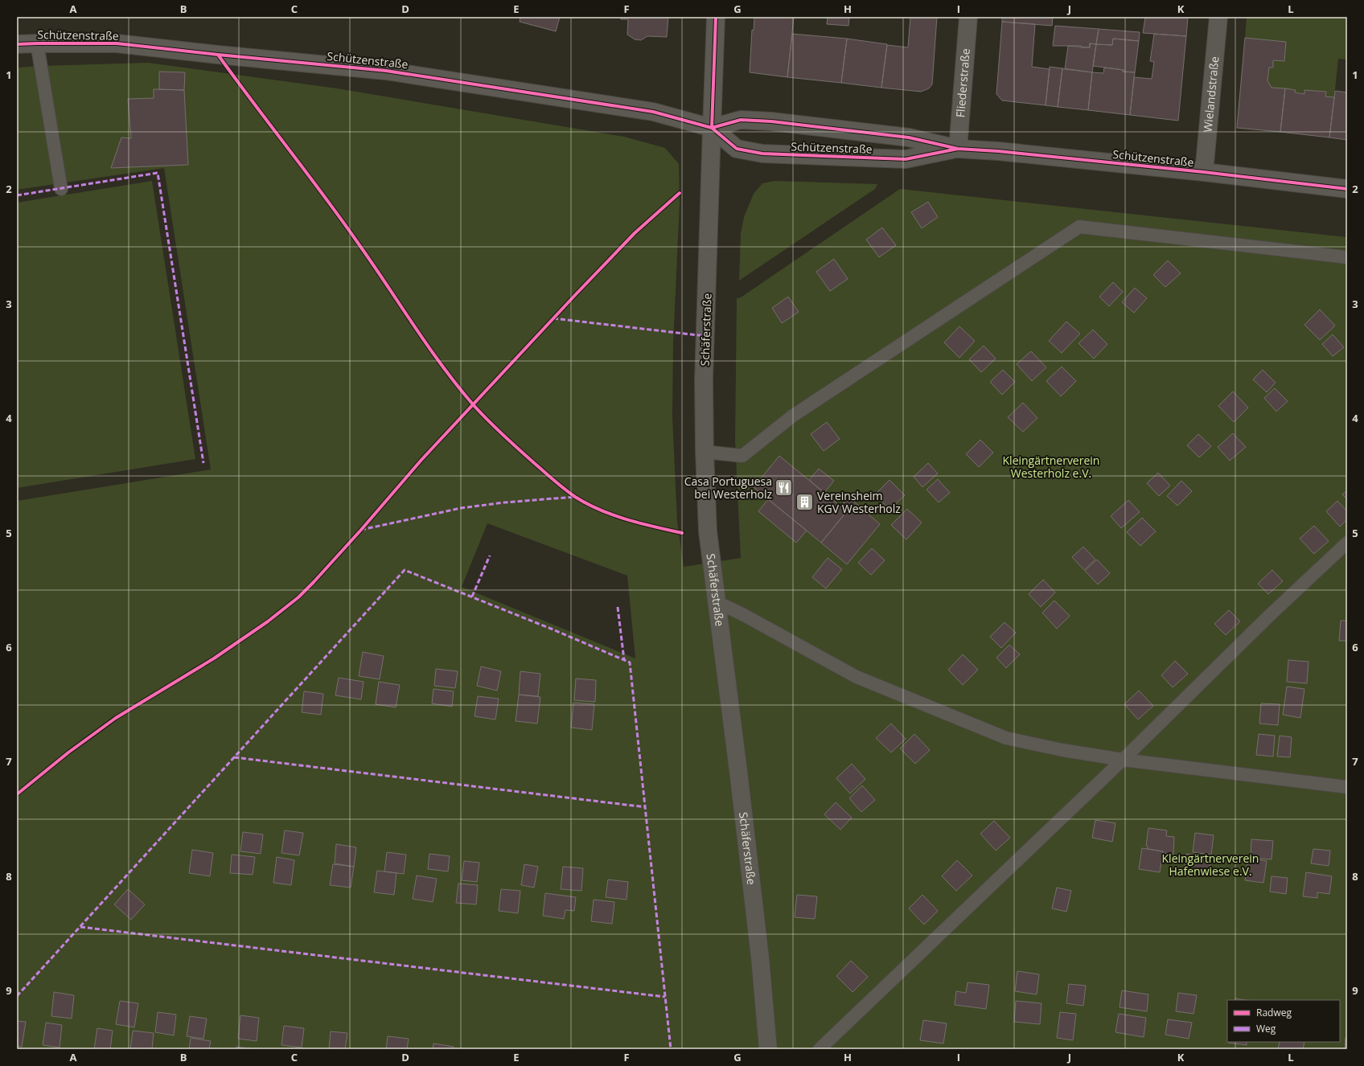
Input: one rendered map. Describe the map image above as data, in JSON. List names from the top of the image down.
{
  "streets": {
    "street": [
      "Schützenstraße",
      "Fliederstraße",
      "Wielandstraße",
      "Schäferstraße"
    ]
  },
  "crossings": [
    ["Schützenstraße", "Fliederstraße"],
    ["Schützenstraße", "Wielandstraße"],
    ["Schützenstraße", "Schäferstraße"]
  ],
  "parks": ["Kleingärtnerverein Westerholz e.V.", "Kleingärtnerverein Hafenwiese e.V."],
  "places": {
    "restaurant": ["Casa Portuguesa bei Westerholz"],
    "building": ["Vereinsheim KGV Westerholz"]
  },
  "legend": ["Radweg", "Weg"],
  "grid": {
    "columns": [
      "A",
      "B",
      "C",
      "D",
      "E",
      "F",
      "G",
      "H",
      "I",
      "J",
      "K",
      "L"
    ],
    "rows": [
      "1",
      "2",
      "3",
      "4",
      "5",
      "6",
      "7",
      "8",
      "9"
    ]
  }
}
